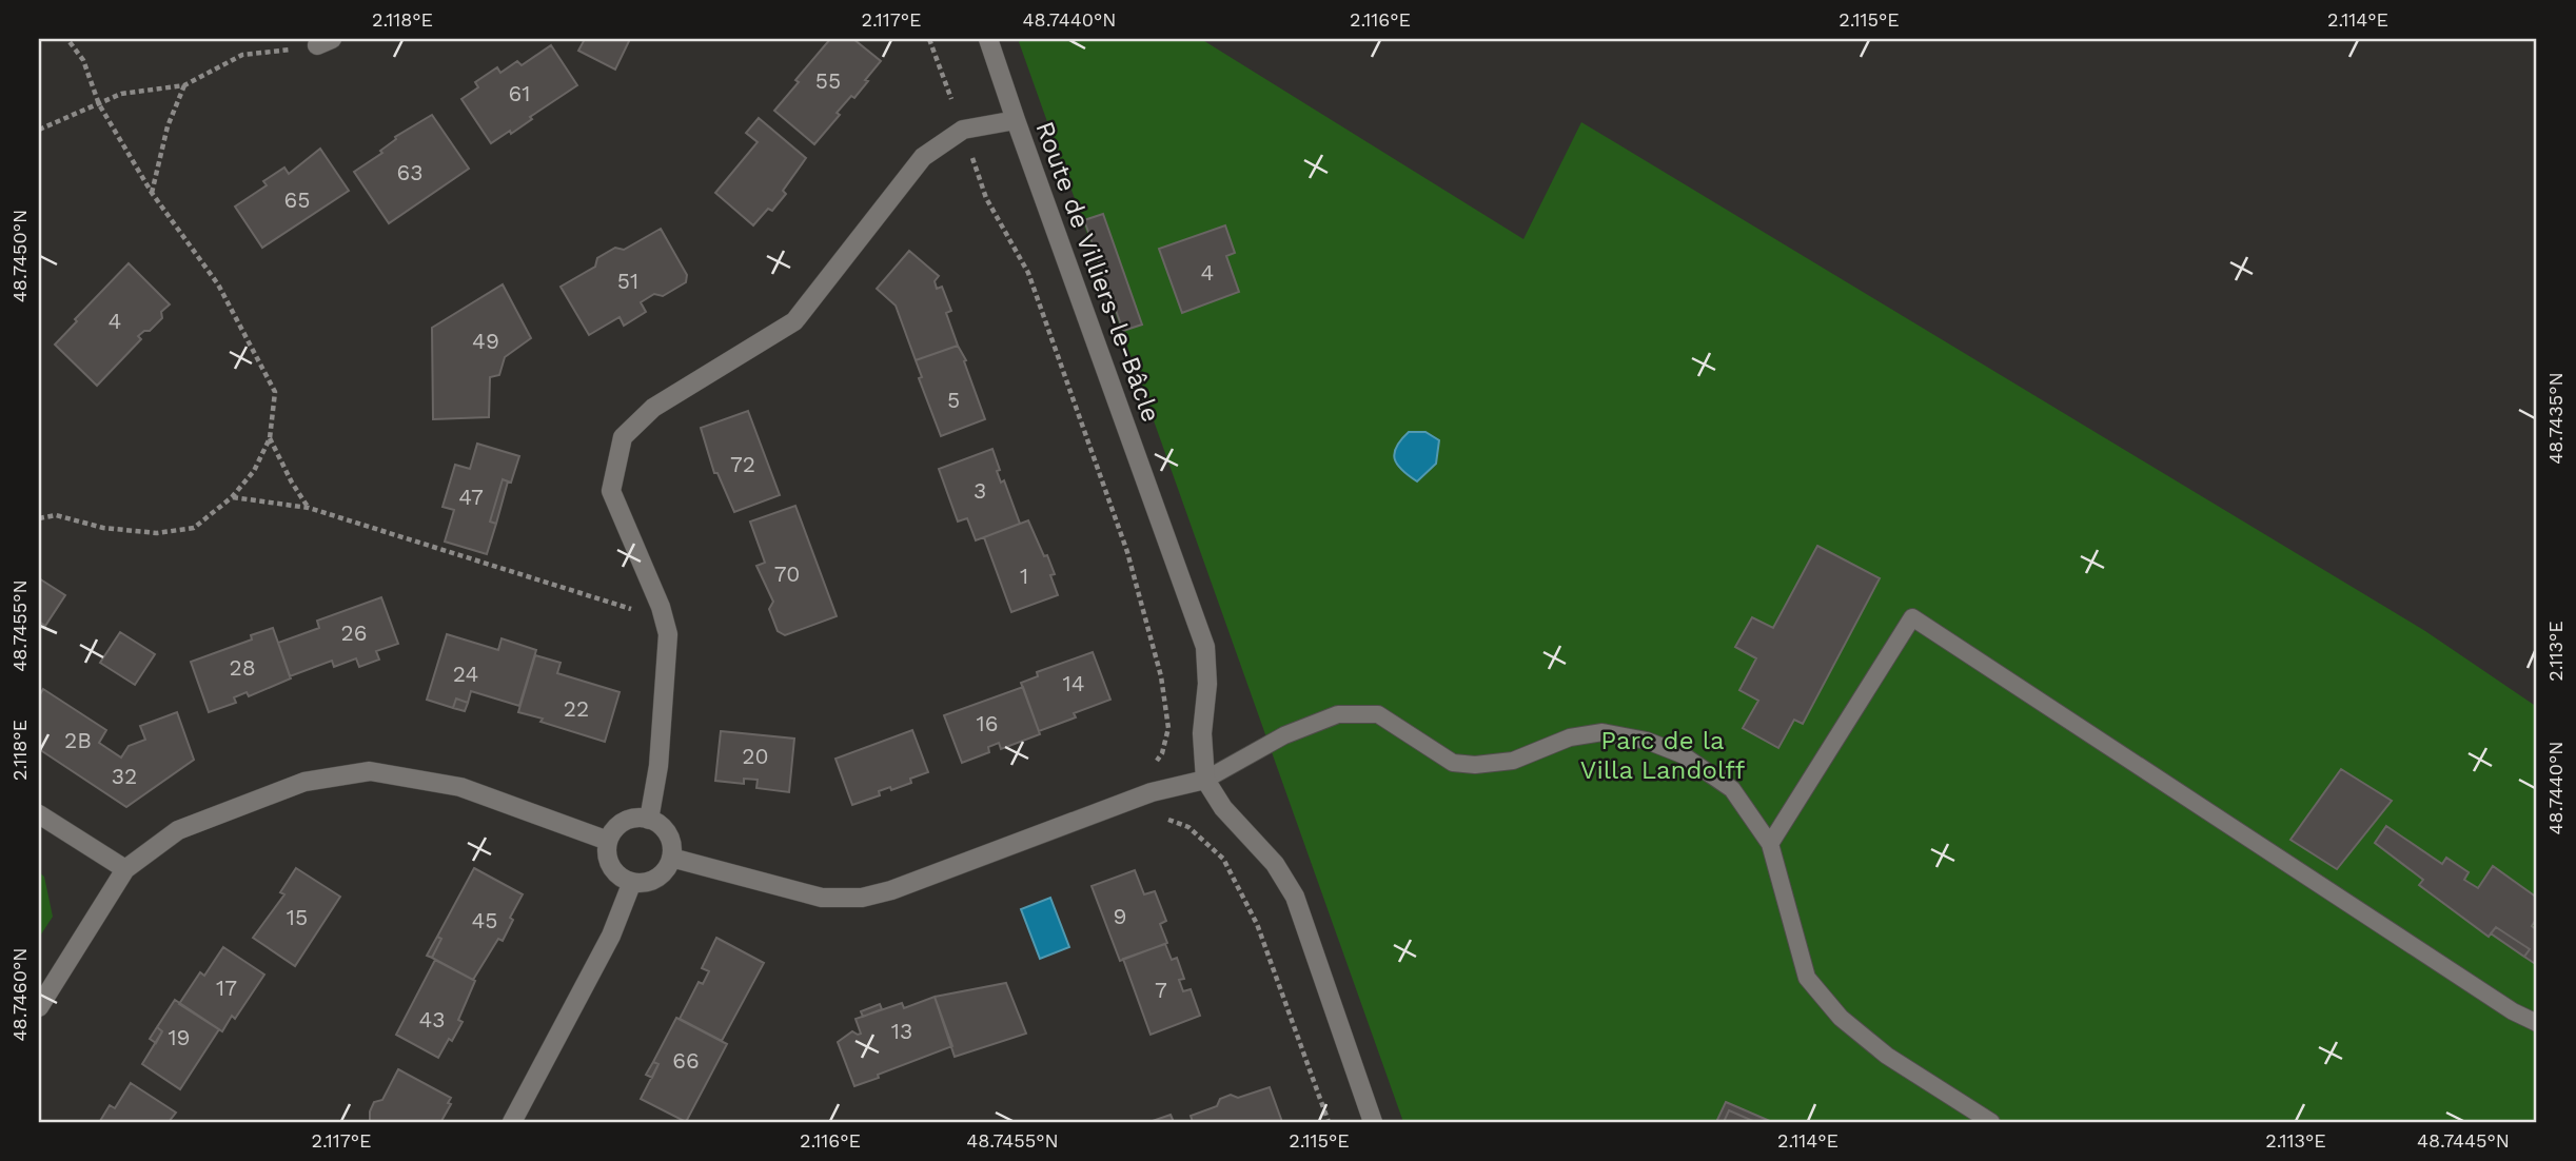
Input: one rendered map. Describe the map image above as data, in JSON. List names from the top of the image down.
{
  "streets": {
    "street": ["Route de Villiers-le-Bâcle"]
  },
  "parks": ["Parc de la Villa Landolff"],
  "house_numbers": [
    "55",
    "61",
    "63",
    "65",
    "4",
    "51",
    "4",
    "49",
    "5",
    "72",
    "3",
    "47",
    "70",
    "1",
    "26",
    "28",
    "24",
    "14",
    "22",
    "16",
    "2B",
    "20",
    "32",
    "9",
    "15",
    "45",
    "17",
    "7",
    "43",
    "13",
    "19",
    "66"
  ],
  "coordinates": [
    "2.118°E",
    "2.117°E",
    "48.7440°N",
    "2.116°E",
    "2.115°E",
    "2.114°E",
    "48.7450°N",
    "48.7435°N",
    "48.7455°N",
    "2.113°E",
    "48.7460°N",
    "48.7445°N"
  ]
}
